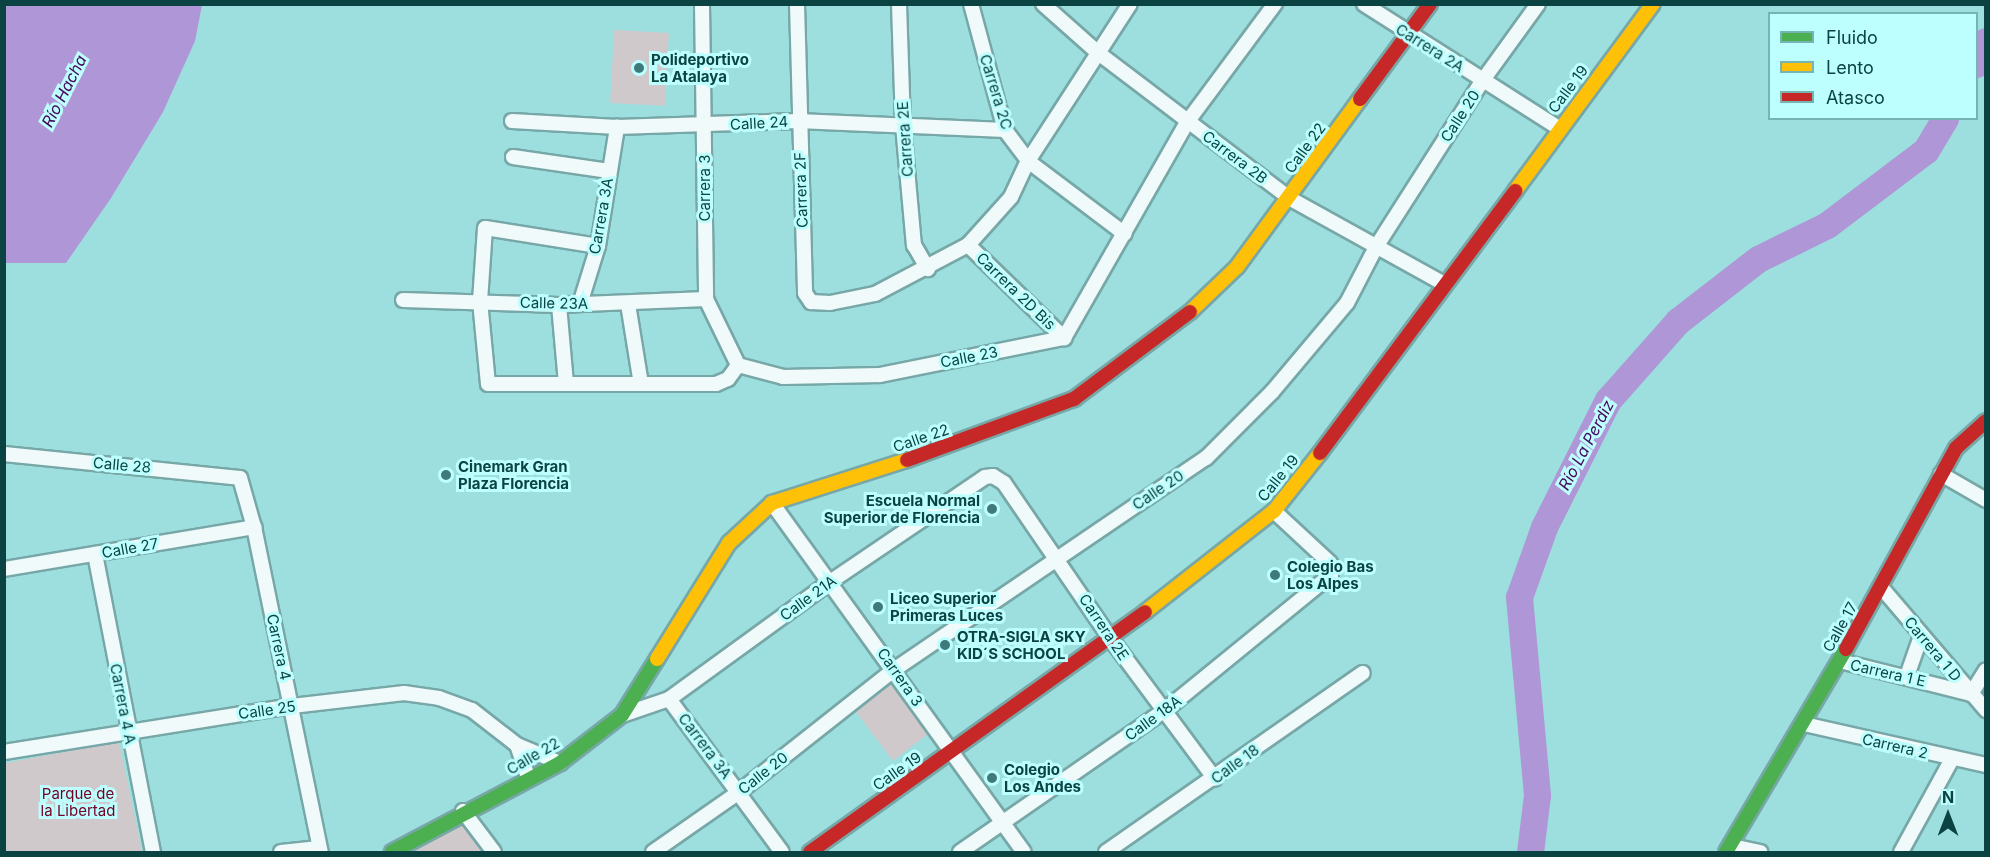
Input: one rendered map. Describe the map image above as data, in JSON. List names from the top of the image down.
{
  "streets": {
    "main road": ["Calle 19", "Calle 22", "Calle 17"],
    "street": [
      "Carrera 2A",
      "Carrera 2C",
      "Calle 20",
      "Calle 24",
      "Carrera 2E",
      "Carrera 2B",
      "Carrera 3",
      "Carrera 2F",
      "Carrera 3A",
      "Carrera 2D Bis",
      "Calle 23A",
      "Calle 23",
      "Calle 28",
      "Calle 27",
      "Calle 21A",
      "Carrera 4",
      "Carrera 1 D",
      "Carrera 1 E",
      "Carrera 4 A",
      "Calle 25",
      "Calle 18A",
      "Carrera 2",
      "Calle 18"
    ]
  },
  "crossings": [
    ["Carrera 2A", "Calle 19"],
    ["Carrera 2A", "Calle 20"],
    ["Carrera 2A", "Calle 22"],
    ["Calle 19", "Carrera 2E"],
    ["Calle 19", "Carrera 2B"],
    ["Calle 19", "Carrera 3"],
    ["Calle 19", "Calle 18A"],
    ["Carrera 2C", "Calle 24"],
    ["Calle 20", "Carrera 2E"],
    ["Calle 20", "Carrera 2B"],
    ["Calle 20", "Carrera 3"],
    ["Calle 20", "Carrera 3A"],
    ["Calle 24", "Carrera 2E"],
    ["Calle 24", "Carrera 3"],
    ["Calle 24", "Carrera 2F"],
    ["Calle 24", "Carrera 3A"],
    ["Carrera 2E", "Carrera 2F"],
    ["Carrera 2E", "Calle 21A"],
    ["Carrera 2E", "Calle 18A"],
    ["Carrera 2E", "Calle 18"],
    ["Calle 22", "Carrera 2B"],
    ["Calle 22", "Carrera 3"],
    ["Calle 22", "Calle 21A"],
    ["Calle 22", "Calle 25"],
    ["Carrera 3", "Calle 23A"],
    ["Carrera 3", "Calle 23"],
    ["Carrera 3", "Calle 21A"],
    ["Carrera 3", "Calle 18A"],
    ["Carrera 3A", "Calle 23A"],
    ["Carrera 3A", "Calle 21A"],
    ["Carrera 2D Bis", "Calle 23"],
    ["Calle 28", "Carrera 4"],
    ["Calle 27", "Carrera 4"],
    ["Calle 27", "Carrera 4 A"],
    ["Calle 17", "Carrera 1 D"],
    ["Calle 17", "Carrera 1 E"],
    ["Calle 17", "Carrera 2"],
    ["Carrera 4", "Calle 25"],
    ["Carrera 1 D", "Carrera 1 E"],
    ["Carrera 4 A", "Calle 25"]
  ],
  "water": ["Río Hacha", "Río La Perdiz"],
  "parks": ["Parque de la Libertad"],
  "places": [
    "Polideportivo La Atalaya",
    "Cinemark Gran Plaza Florencia",
    "Escuela Normal Superior de Florencia",
    "Colegio Bas Los Alpes",
    "Liceo Superior Primeras Luces",
    "OTRA-SIGLA SKY KID´S SCHOOL",
    "Colegio Los Andes"
  ],
  "legend": ["Fluido", "Lento", "Atasco"],
  "north": "top"
}
